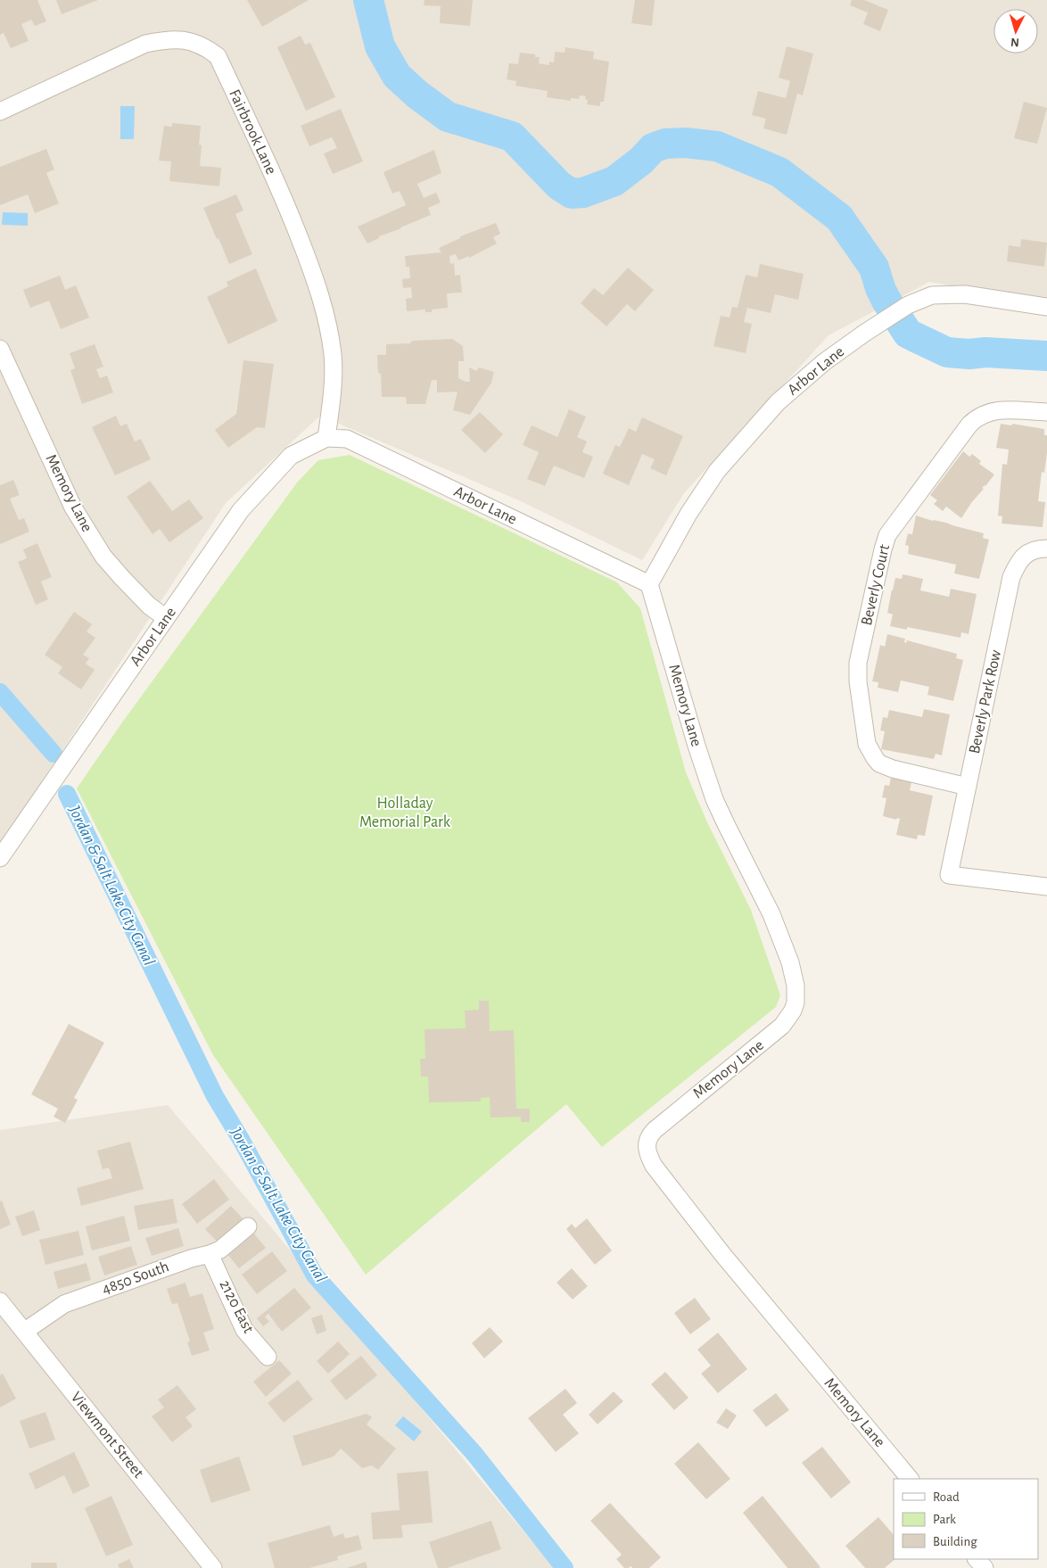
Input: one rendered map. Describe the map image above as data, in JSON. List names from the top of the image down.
{
  "streets": {
    "street": [
      "Fairbrook Lane",
      "Arbor Lane",
      "Memory Lane",
      "Beverly Court",
      "Beverly Park Row",
      "4850 South",
      "2120 East",
      "Viewmont Street"
    ]
  },
  "crossings": [
    ["Fairbrook Lane", "Arbor Lane"],
    ["Arbor Lane", "Memory Lane"],
    ["Beverly Court", "Beverly Park Row"],
    ["4850 South", "2120 East"],
    ["4850 South", "Viewmont Street"]
  ],
  "water": ["Jordan & Salt Lake City Canal"],
  "parks": ["Holladay Memorial Park"],
  "legend": ["Road", "Park", "Building"],
  "north": "bottom"
}
